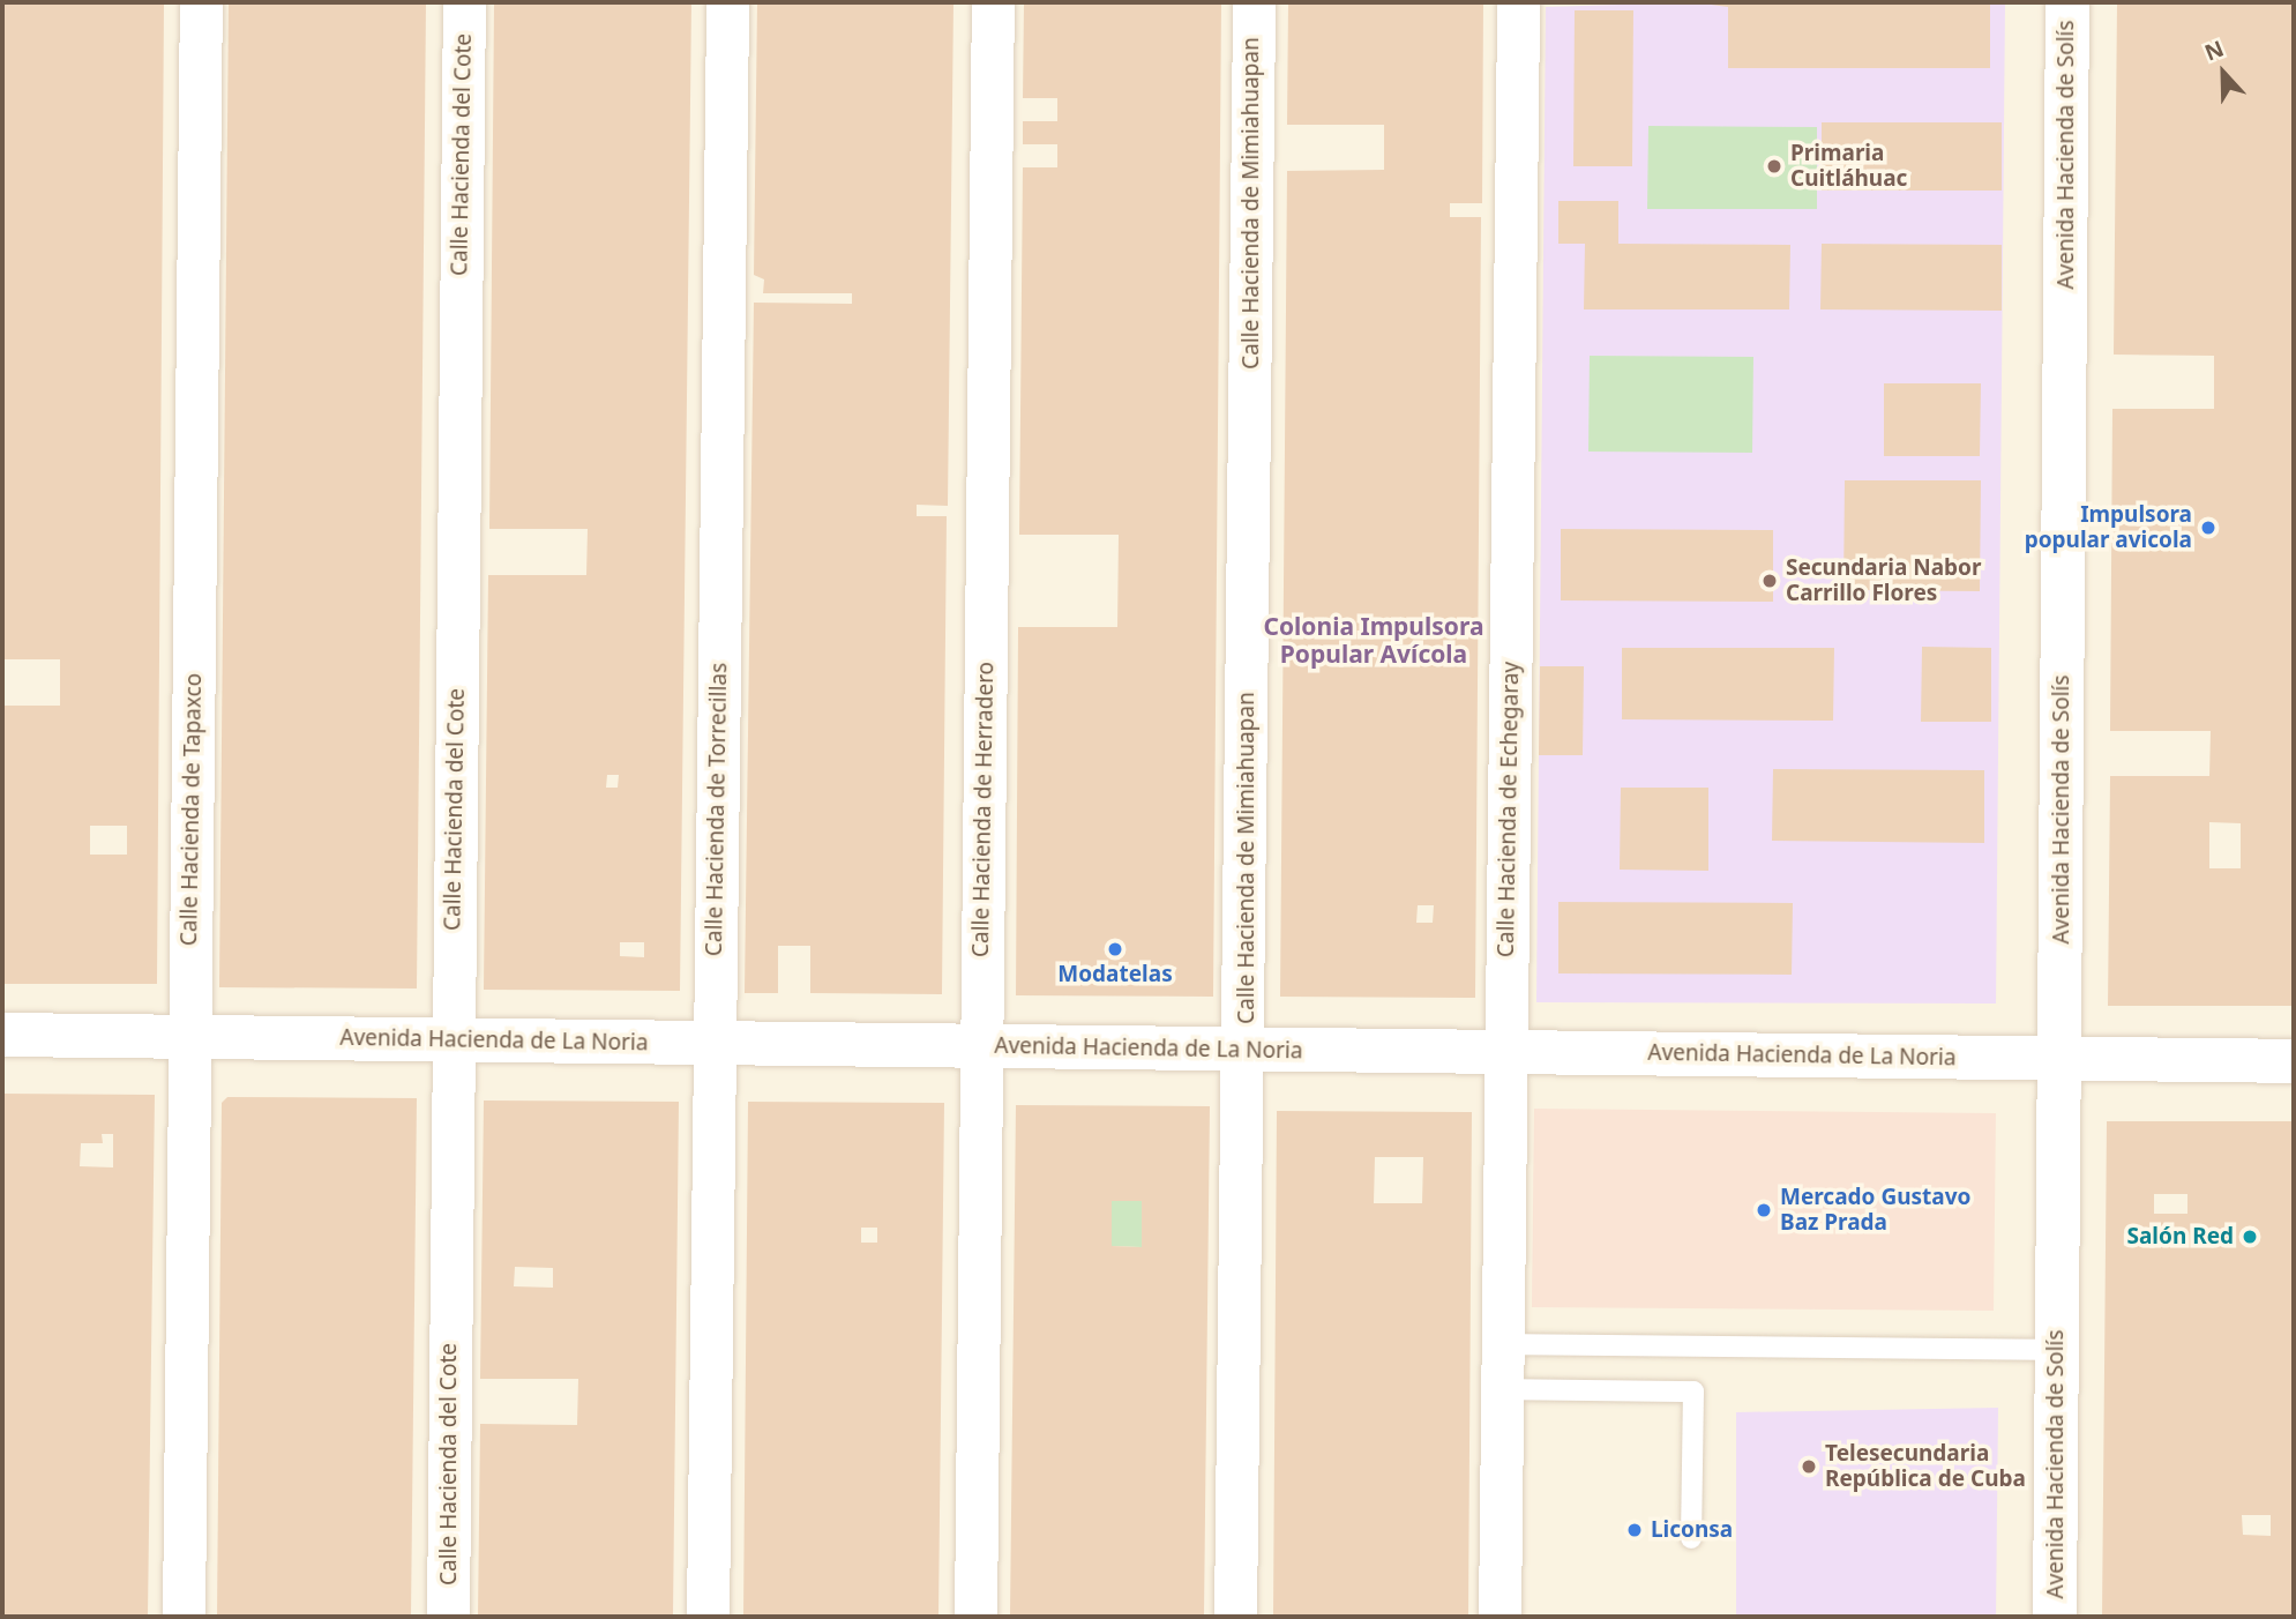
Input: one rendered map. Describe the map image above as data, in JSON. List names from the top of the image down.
{
  "streets": {
    "street": [
      "Calle Hacienda del Cote",
      "Avenida Hacienda de Solís",
      "Calle Hacienda de Mimiahuapan",
      "Calle Hacienda de Tapaxco",
      "Calle Hacienda de Torrecillas",
      "Calle Hacienda de Herradero",
      "Calle Hacienda de Echegaray",
      "Avenida Hacienda de La Noria"
    ]
  },
  "crossings": [
    ["Calle Hacienda del Cote", "Avenida Hacienda de La Noria"],
    ["Avenida Hacienda de Solís", "Avenida Hacienda de La Noria"],
    ["Calle Hacienda de Mimiahuapan", "Avenida Hacienda de La Noria"],
    ["Calle Hacienda de Tapaxco", "Avenida Hacienda de La Noria"],
    ["Calle Hacienda de Torrecillas", "Avenida Hacienda de La Noria"],
    ["Calle Hacienda de Herradero", "Avenida Hacienda de La Noria"],
    ["Calle Hacienda de Echegaray", "Avenida Hacienda de La Noria"]
  ],
  "districts": ["Colonia Impulsora Popular Avícola"],
  "places": [
    "Primaria Cuitláhuac",
    "Impulsora popular avicola",
    "Secundaria Nabor Carrillo Flores",
    "Modatelas",
    "Mercado Gustavo Baz Prada",
    "Salón Red",
    "Telesecundaria República de Cuba",
    "Liconsa"
  ],
  "north": "top"
}
